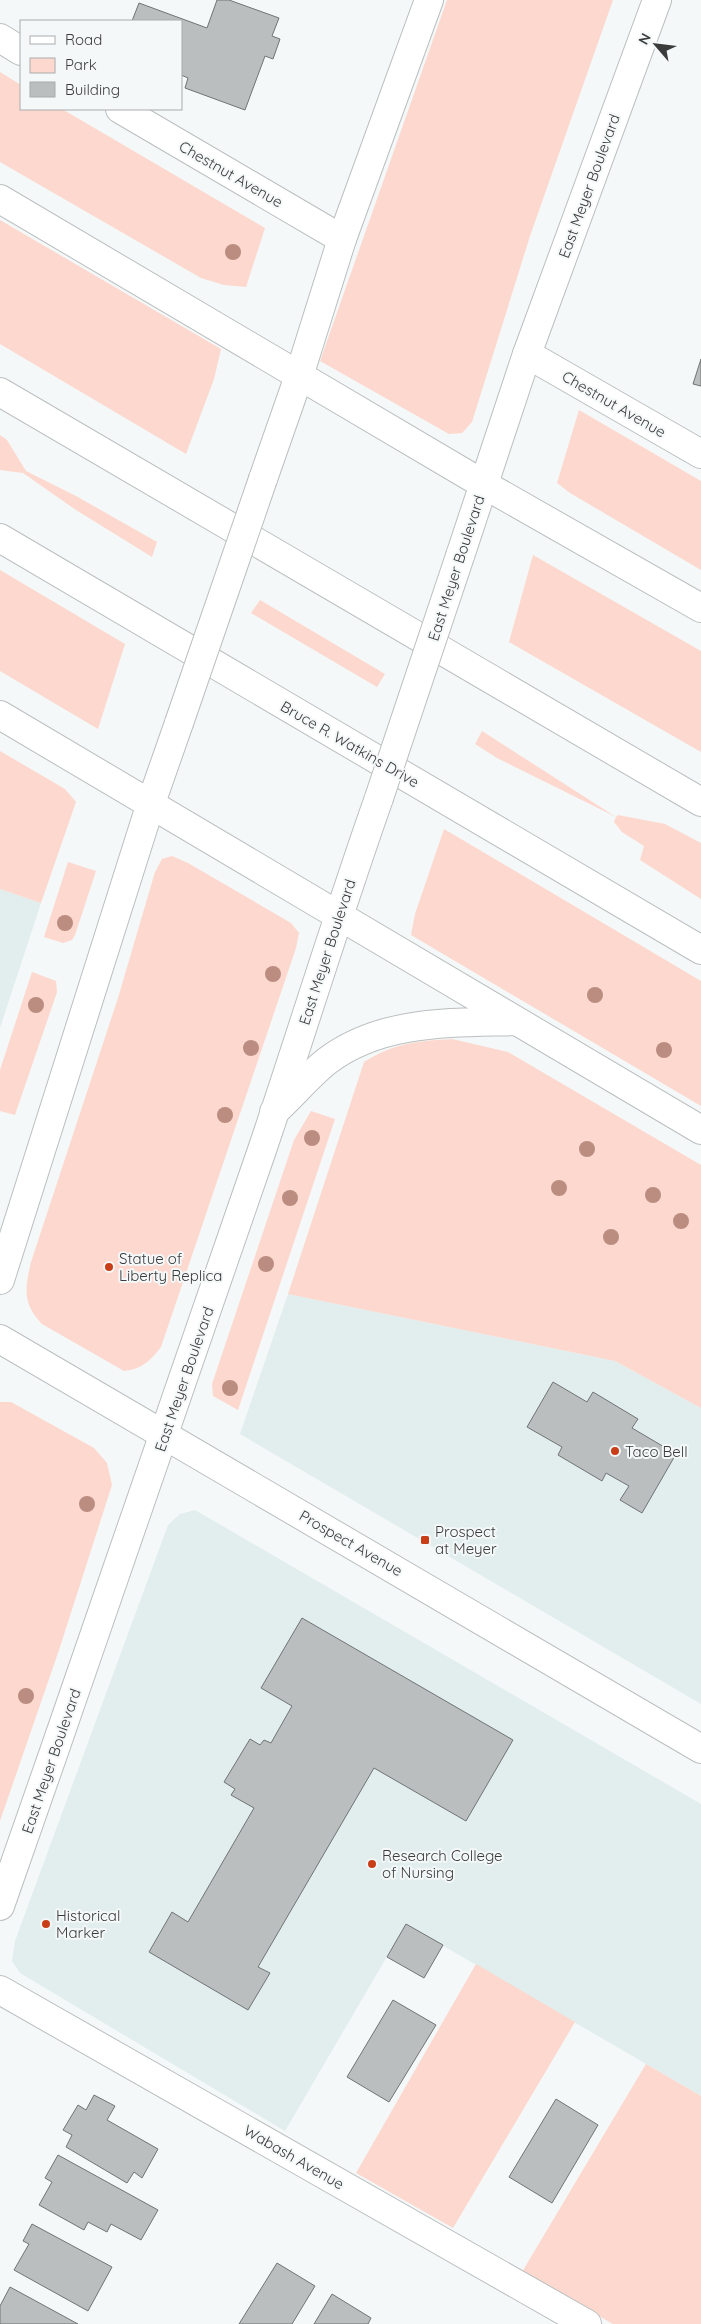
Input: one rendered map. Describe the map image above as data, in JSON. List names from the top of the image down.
{
  "streets": {
    "main road": [
      "Chestnut Avenue",
      "East Meyer Boulevard",
      "Bruce R. Watkins Drive",
      "Prospect Avenue",
      "Wabash Avenue"
    ]
  },
  "crossings": [
    ["Chestnut Avenue", "East Meyer Boulevard"],
    ["East Meyer Boulevard", "Prospect Avenue"]
  ],
  "places": {
    "other": [
      "Statue of Liberty Replica",
      "Taco Bell",
      "Research College of Nursing",
      "Historical Marker"
    ],
    "transit": ["Prospect at Meyer"]
  },
  "legend": ["Road", "Park", "Building"],
  "north": "top left"
}
